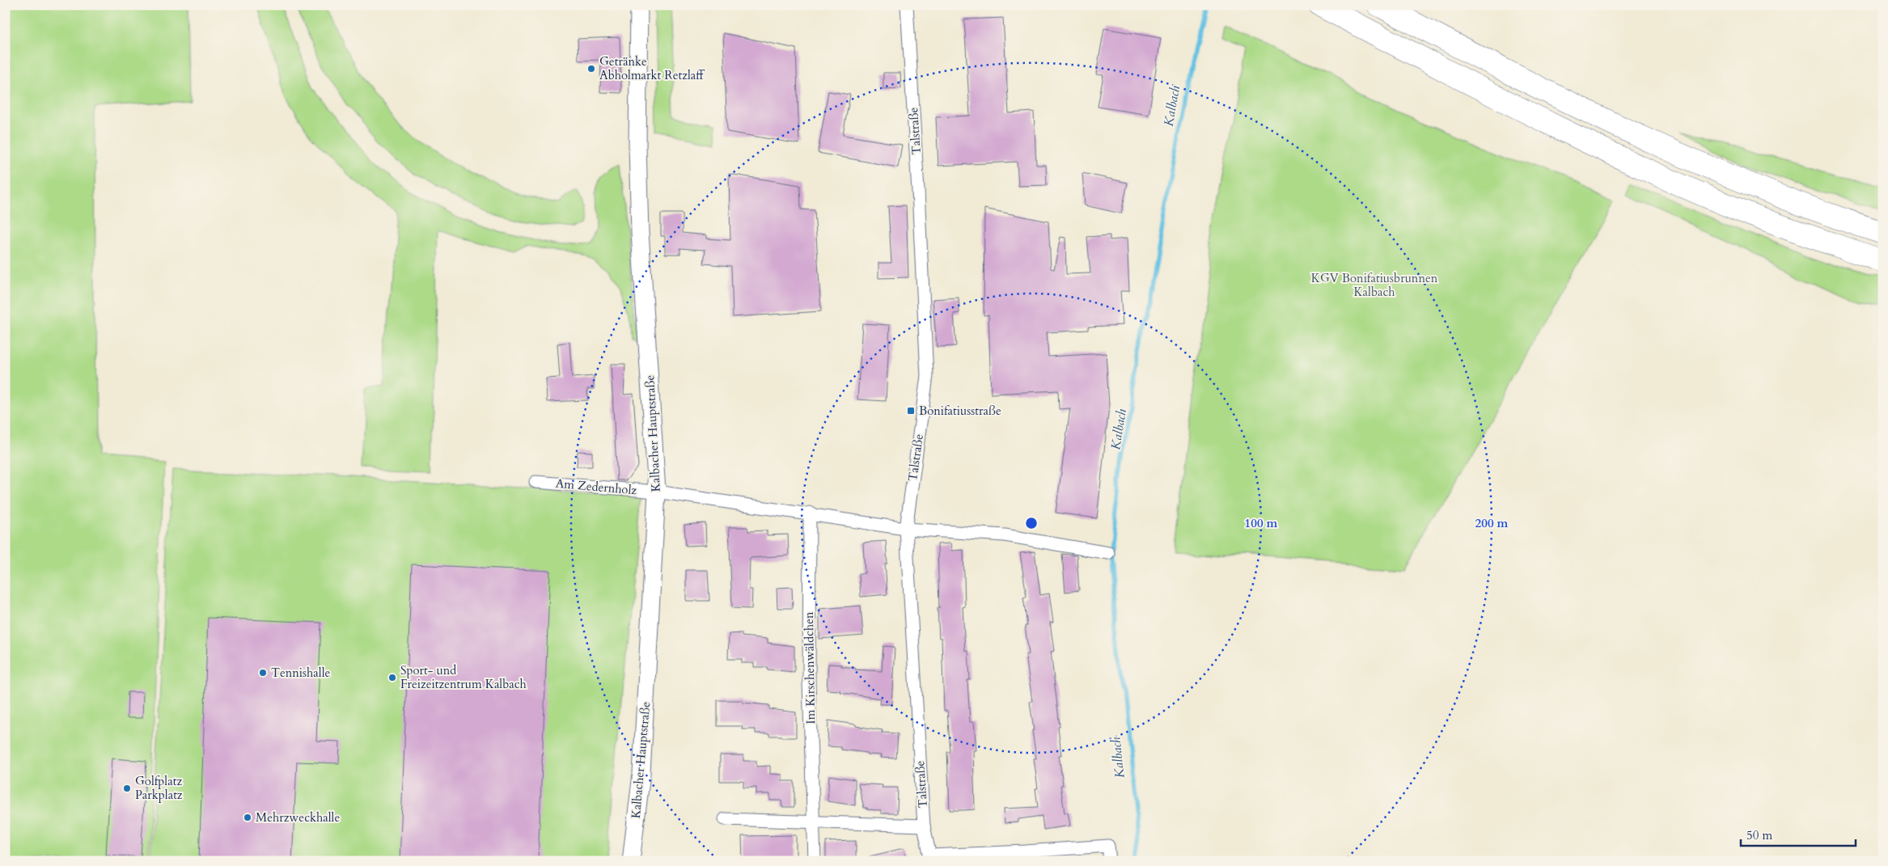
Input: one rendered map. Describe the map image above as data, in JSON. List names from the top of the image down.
{
  "streets": {
    "street": [
      "Talstraße",
      "Kalbacher Hauptstraße",
      "Am Zedernholz",
      "Im Kirschenwäldchen"
    ]
  },
  "crossings": [
    ["Kalbacher Hauptstraße", "Am Zedernholz"]
  ],
  "water": ["Kalbach"],
  "parks": ["KGV Bonifatiusbrunnen Kalbach"],
  "places": {
    "other": [
      "Getränke Abholmarkt Retzlaff",
      "Tennishalle",
      "Sport- und Freizeitzentrum Kalbach",
      "Golfplatz Parkplatz",
      "Mehrzweckhalle"
    ],
    "transit": ["Bonifatiusstraße"]
  },
  "scale_bar": "50 m",
  "rings": ["100 m", "200 m"]
}
